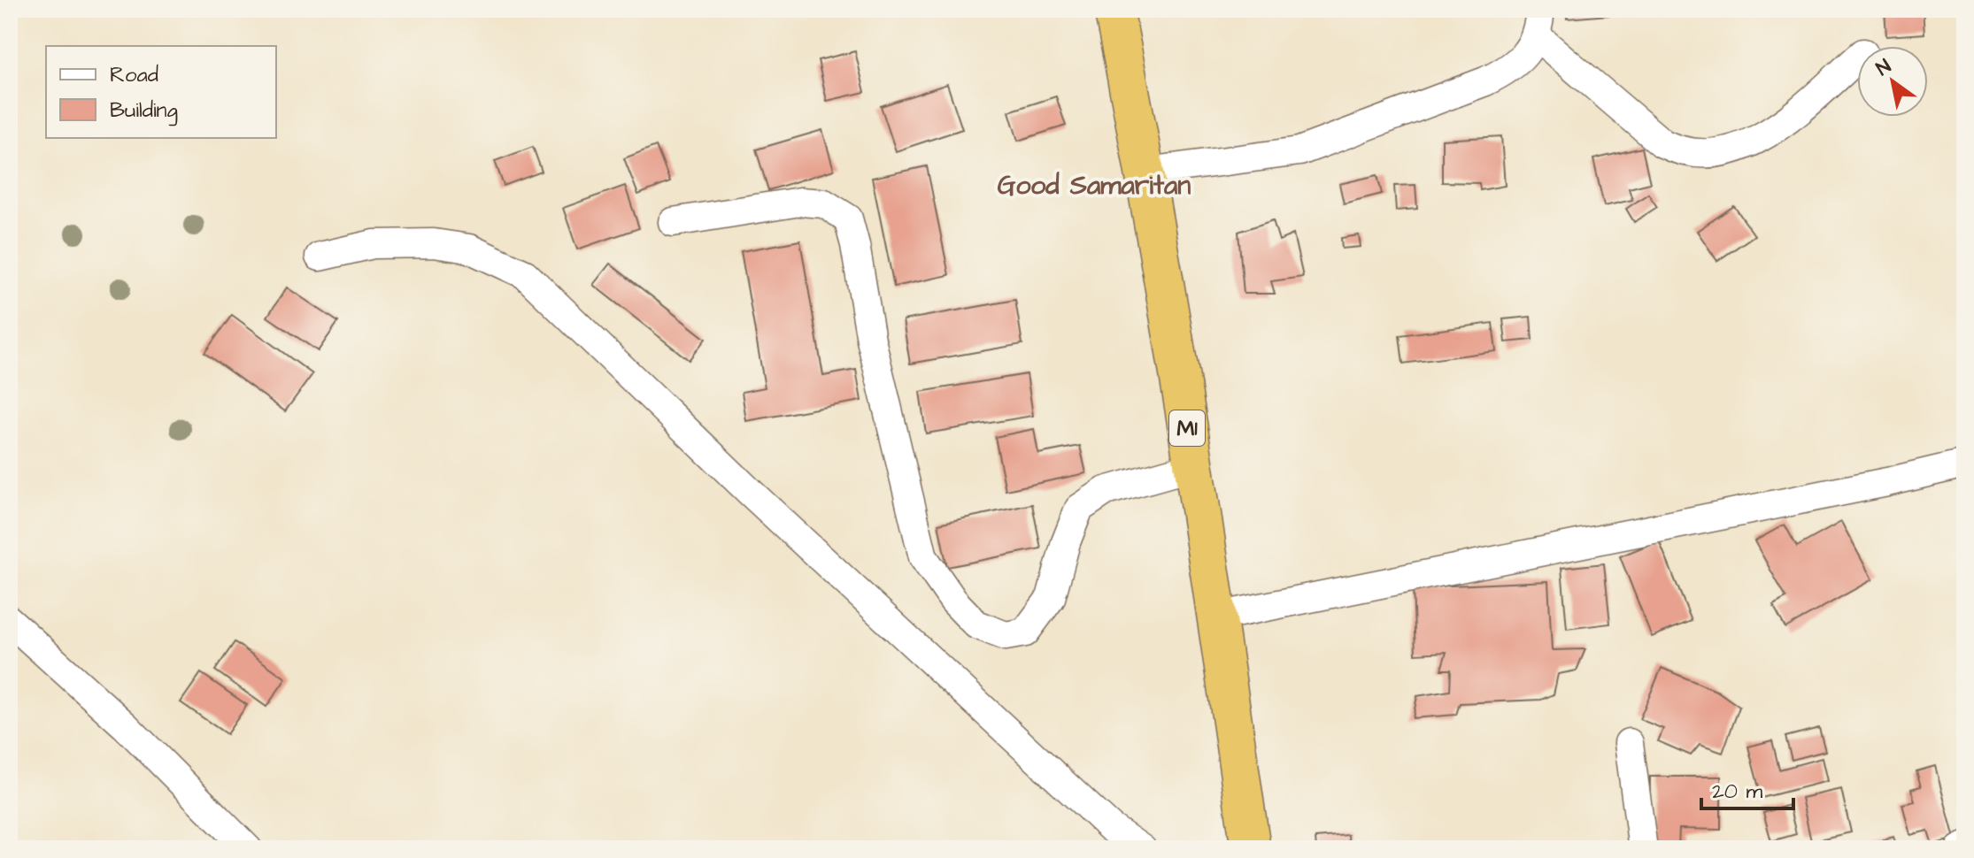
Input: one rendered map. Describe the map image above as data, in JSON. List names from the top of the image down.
{
  "streets": {
    "highway": ["M1"]
  },
  "districts": ["Good Samaritan"],
  "legend": ["Road", "Building"],
  "scale_bar": "20 m",
  "north": "top left"
}
